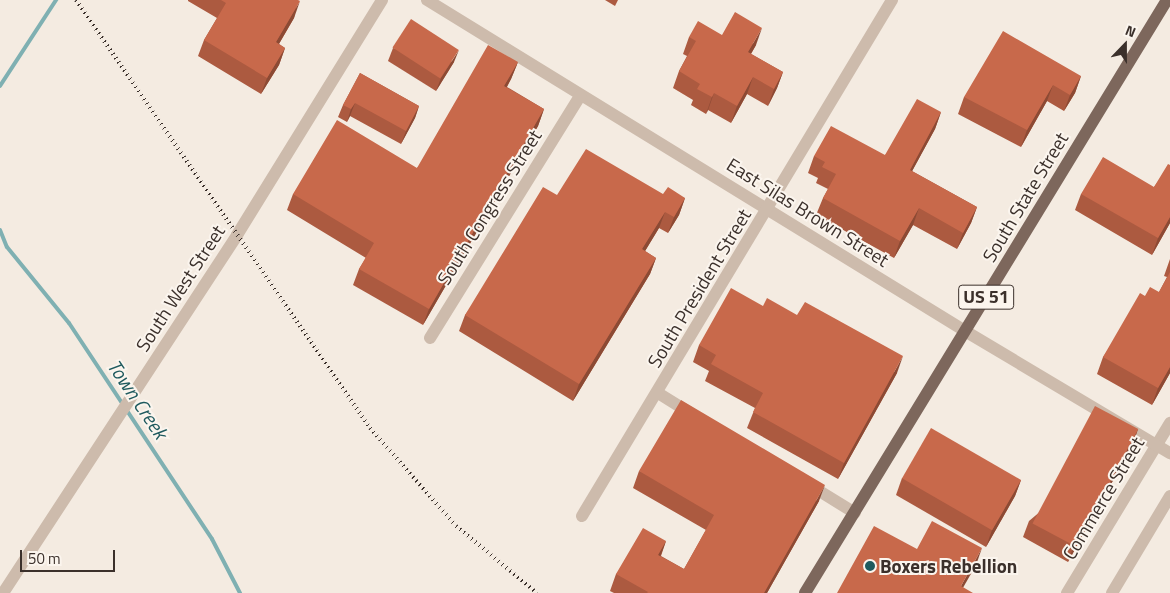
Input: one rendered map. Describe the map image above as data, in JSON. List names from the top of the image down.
{
  "streets": {
    "main road": ["South State Street", "US 51"],
    "street": [
      "South Congress Street",
      "East Silas Brown Street",
      "South West Street",
      "South President Street",
      "Commerce Street"
    ]
  },
  "crossings": [
    ["South State Street", "East Silas Brown Street"],
    ["South Congress Street", "East Silas Brown Street"],
    ["East Silas Brown Street", "South President Street"],
    ["East Silas Brown Street", "Commerce Street"]
  ],
  "water": ["Town Creek"],
  "places": ["Boxers Rebellion"],
  "scale_bar": "50 m",
  "north": "top"
}
